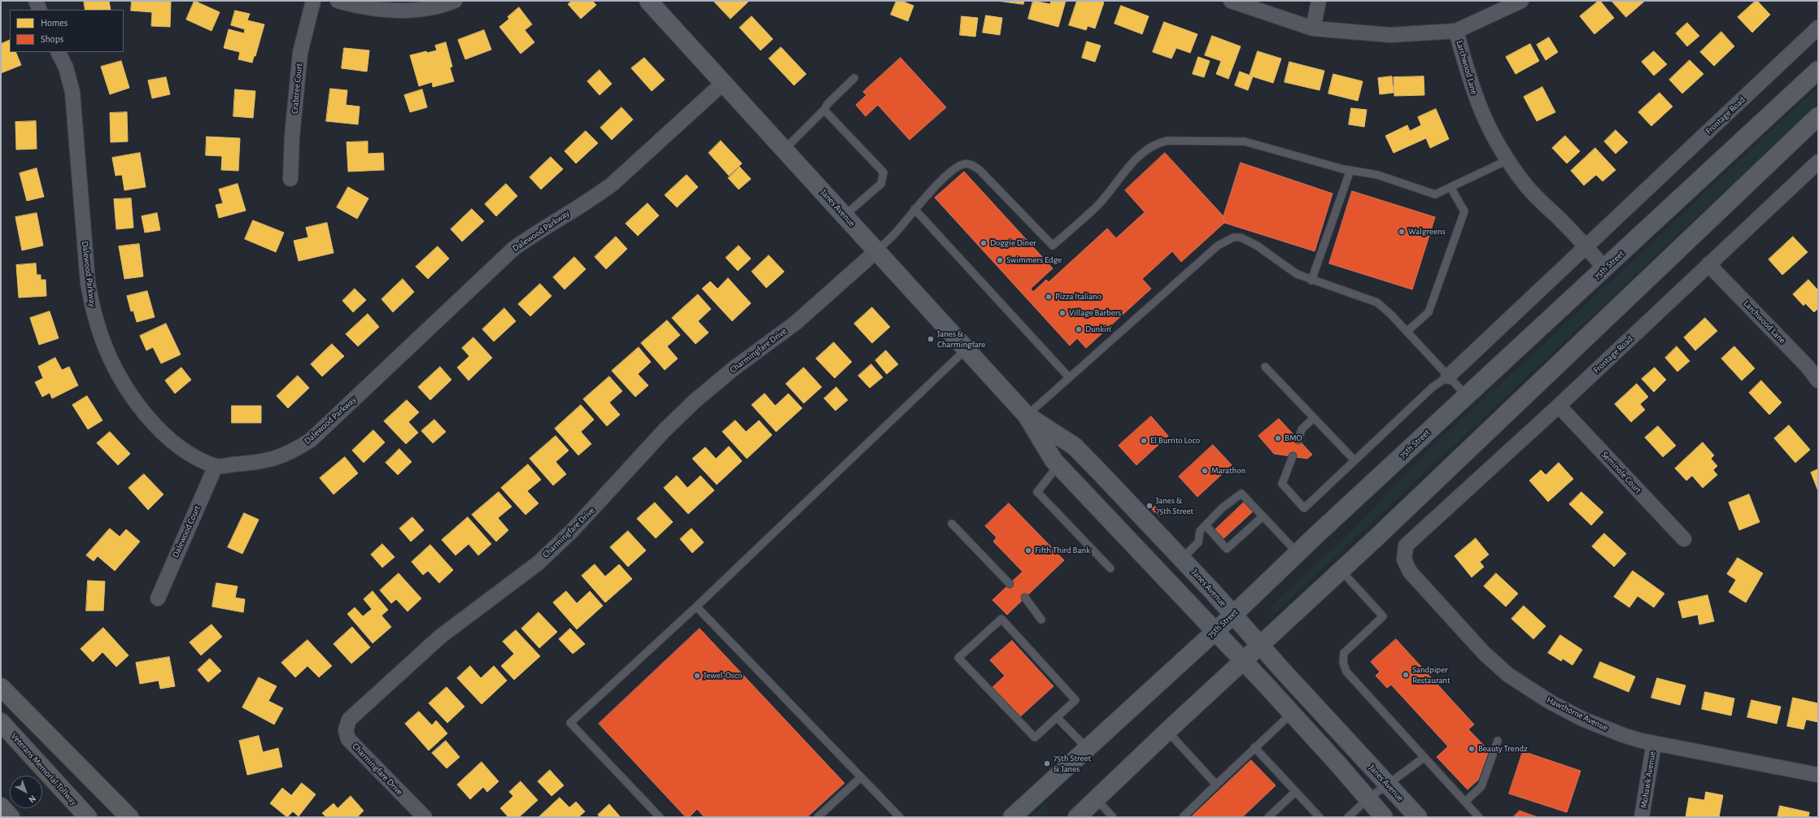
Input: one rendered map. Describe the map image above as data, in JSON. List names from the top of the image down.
{
  "streets": {
    "highway": ["Veterans Memorial Tollway"],
    "main road": ["Janes Avenue", "75th Street"],
    "street": [
      "Larchwood Lane",
      "Crabtree Court",
      "Frontage Road",
      "Dalewood Parkway",
      "Charmingfare Drive",
      "Seminole Court",
      "Dalewood Court",
      "Hawthorne Avenue",
      "Mohawk Avenue"
    ]
  },
  "crossings": [
    ["Larchwood Lane", "Frontage Road"],
    ["Larchwood Lane", "75th Street"],
    ["Frontage Road", "Seminole Court"],
    ["Frontage Road", "Hawthorne Avenue"],
    ["Janes Avenue", "Dalewood Parkway"],
    ["Janes Avenue", "75th Street"],
    ["Janes Avenue", "Charmingfare Drive"],
    ["Dalewood Parkway", "Dalewood Court"],
    ["Hawthorne Avenue", "Mohawk Avenue"]
  ],
  "places": [
    "Walgreens",
    "Doggie Diner",
    "Swimmers Edge",
    "Pizza Italiano",
    "Village Barbers",
    "Dunkin'",
    "Janes & Charmingfare",
    "BMO",
    "El Burrito Loco",
    "Marathon",
    "Janes & 75th Street",
    "Fifth Third Bank",
    "Sandpiper Restaurant",
    "Jewel-Osco",
    "Beauty Trendz",
    "75th Street & Janes"
  ],
  "legend": ["Homes", "Shops"],
  "north": "bottom right"
}
